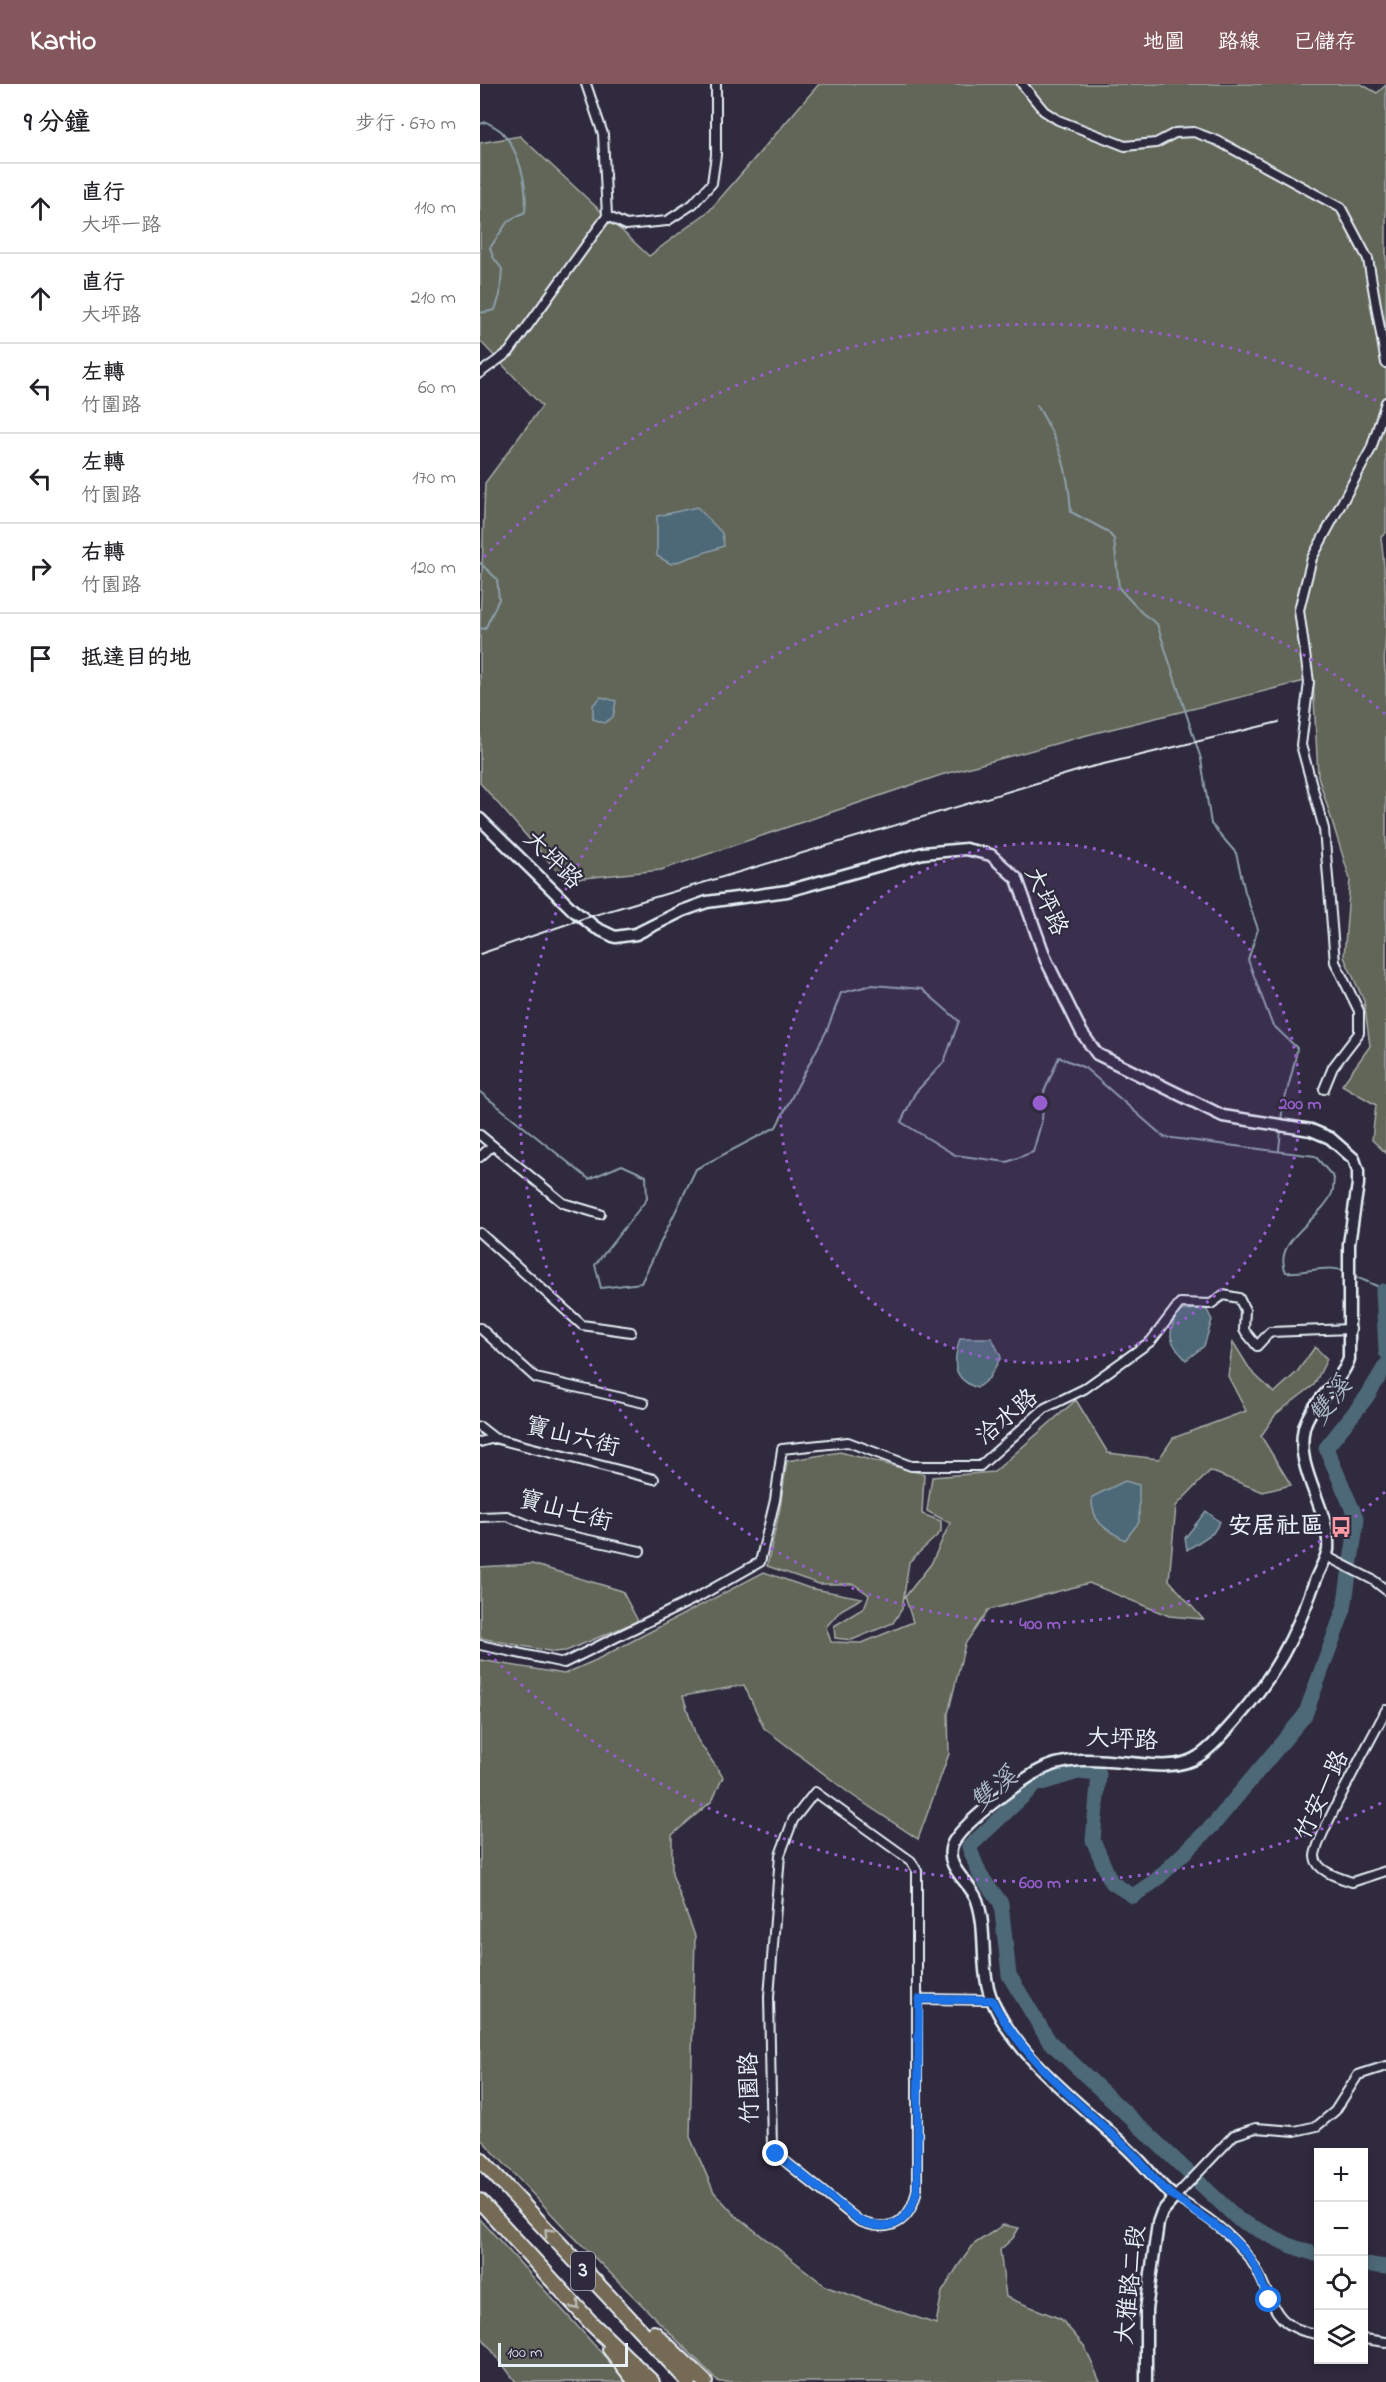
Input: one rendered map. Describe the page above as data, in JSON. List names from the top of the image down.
{
  "streets": {
    "highway": ["3"],
    "street": [
      "大坪路",
      "洽水路",
      "寶山六街",
      "寶山七街",
      "竹安一路",
      "竹園路",
      "大雅路二段"
    ]
  },
  "crossings": [
    ["大坪路", "洽水路"],
    ["大坪路", "大雅路二段"]
  ],
  "water": ["雙溪"],
  "places": {
    "bus stop": ["安居社區"]
  },
  "scale_bar": "100 m",
  "page": {
    "header": "Kartio",
    "nav": ["地圖", "路線", "已儲存"],
    "heading": ["9 分鐘", "步行 · 670 m"],
    "list": [
      ["直行", "大坪一路", "110 m"],
      ["直行", "大坪路", "210 m"],
      ["左轉", "竹圍路", "60 m"],
      ["左轉", "竹園路", "170 m"],
      ["右轉", "竹園路", "120 m"],
      "抵達目的地"
    ],
    "map_buttons": ["+", "−"],
    "scale": "100 m"
  },
  "rings": ["200 m", "400 m", "600 m"]
}
